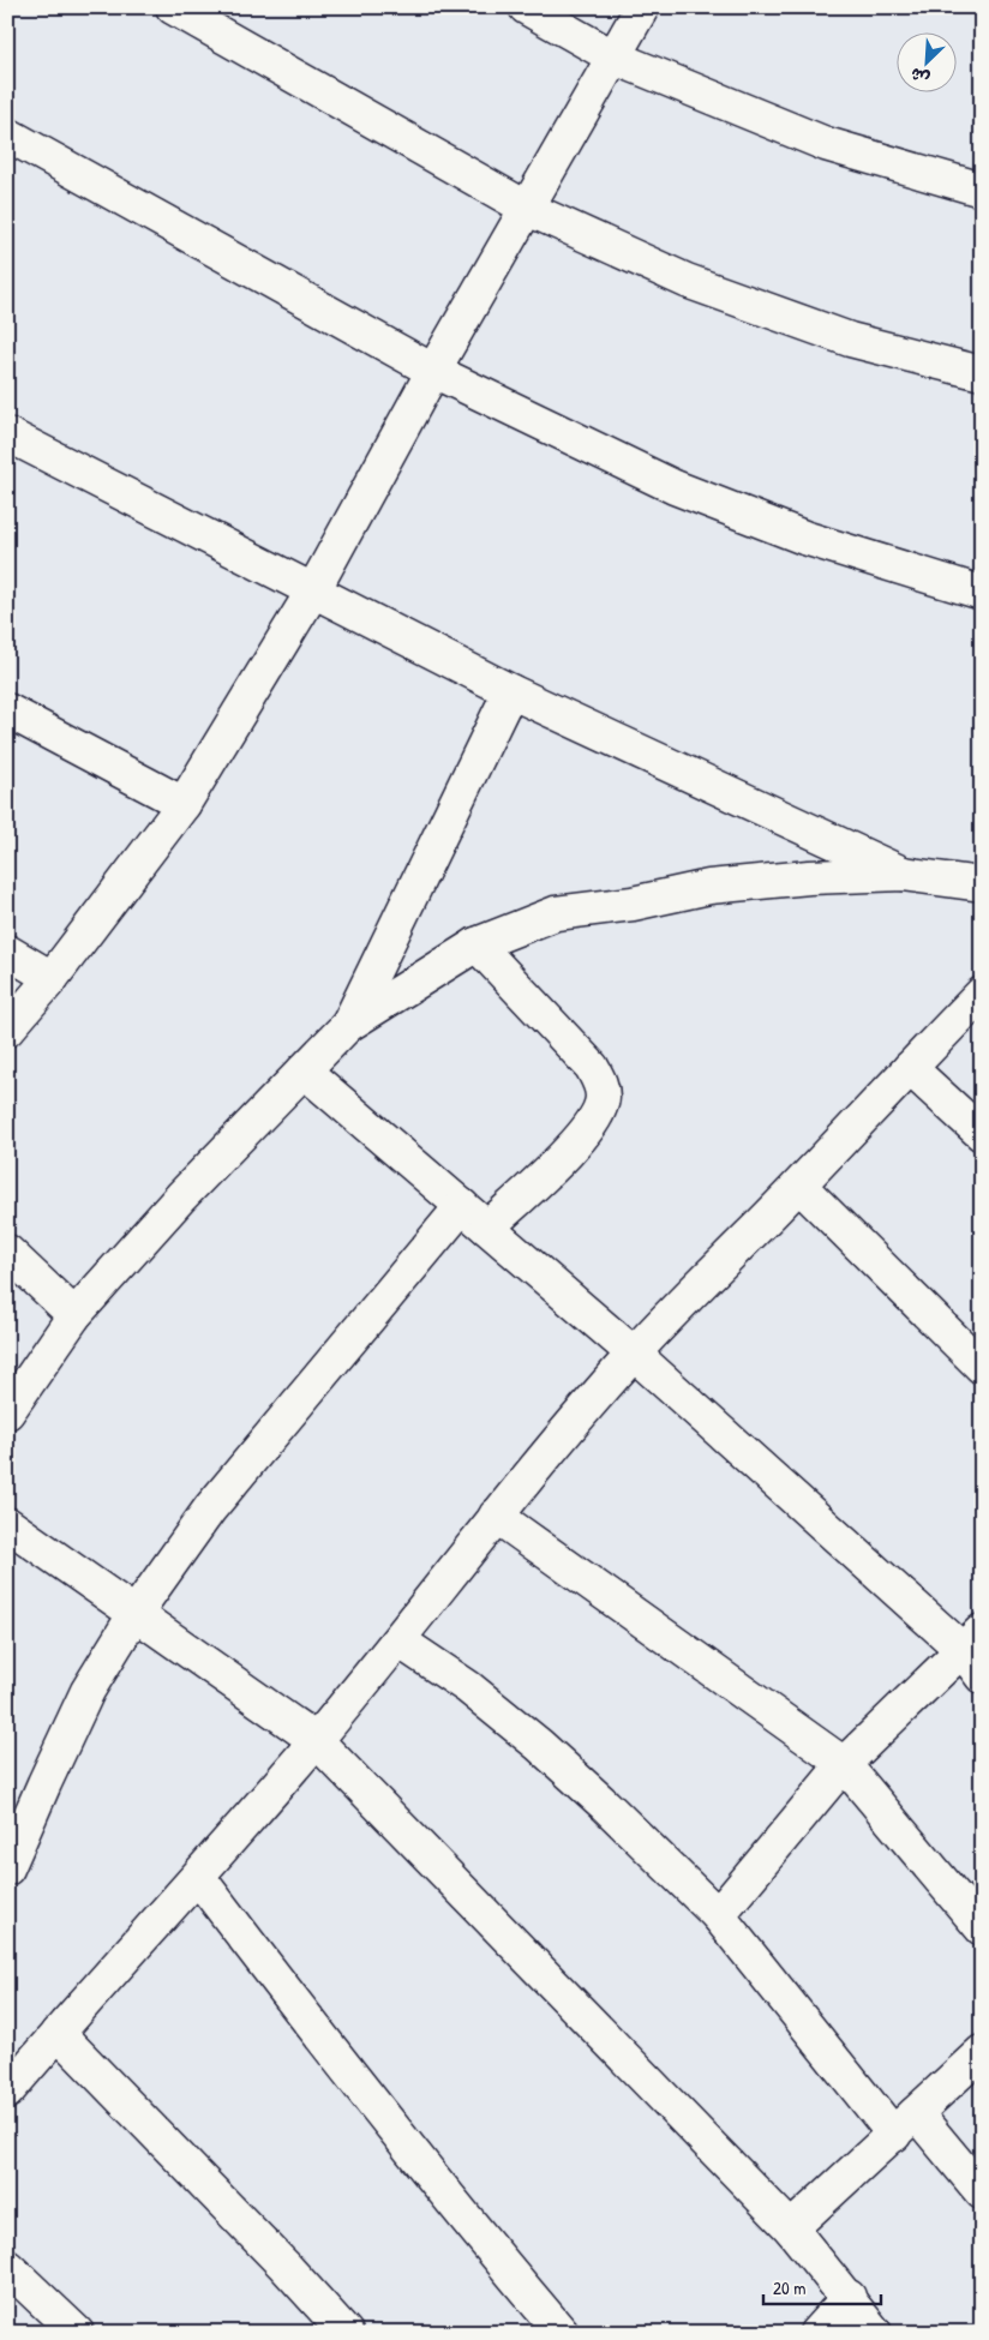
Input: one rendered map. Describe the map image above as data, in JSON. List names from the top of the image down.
{
  "scale_bar": "20 m",
  "north": "bottom left"
}
